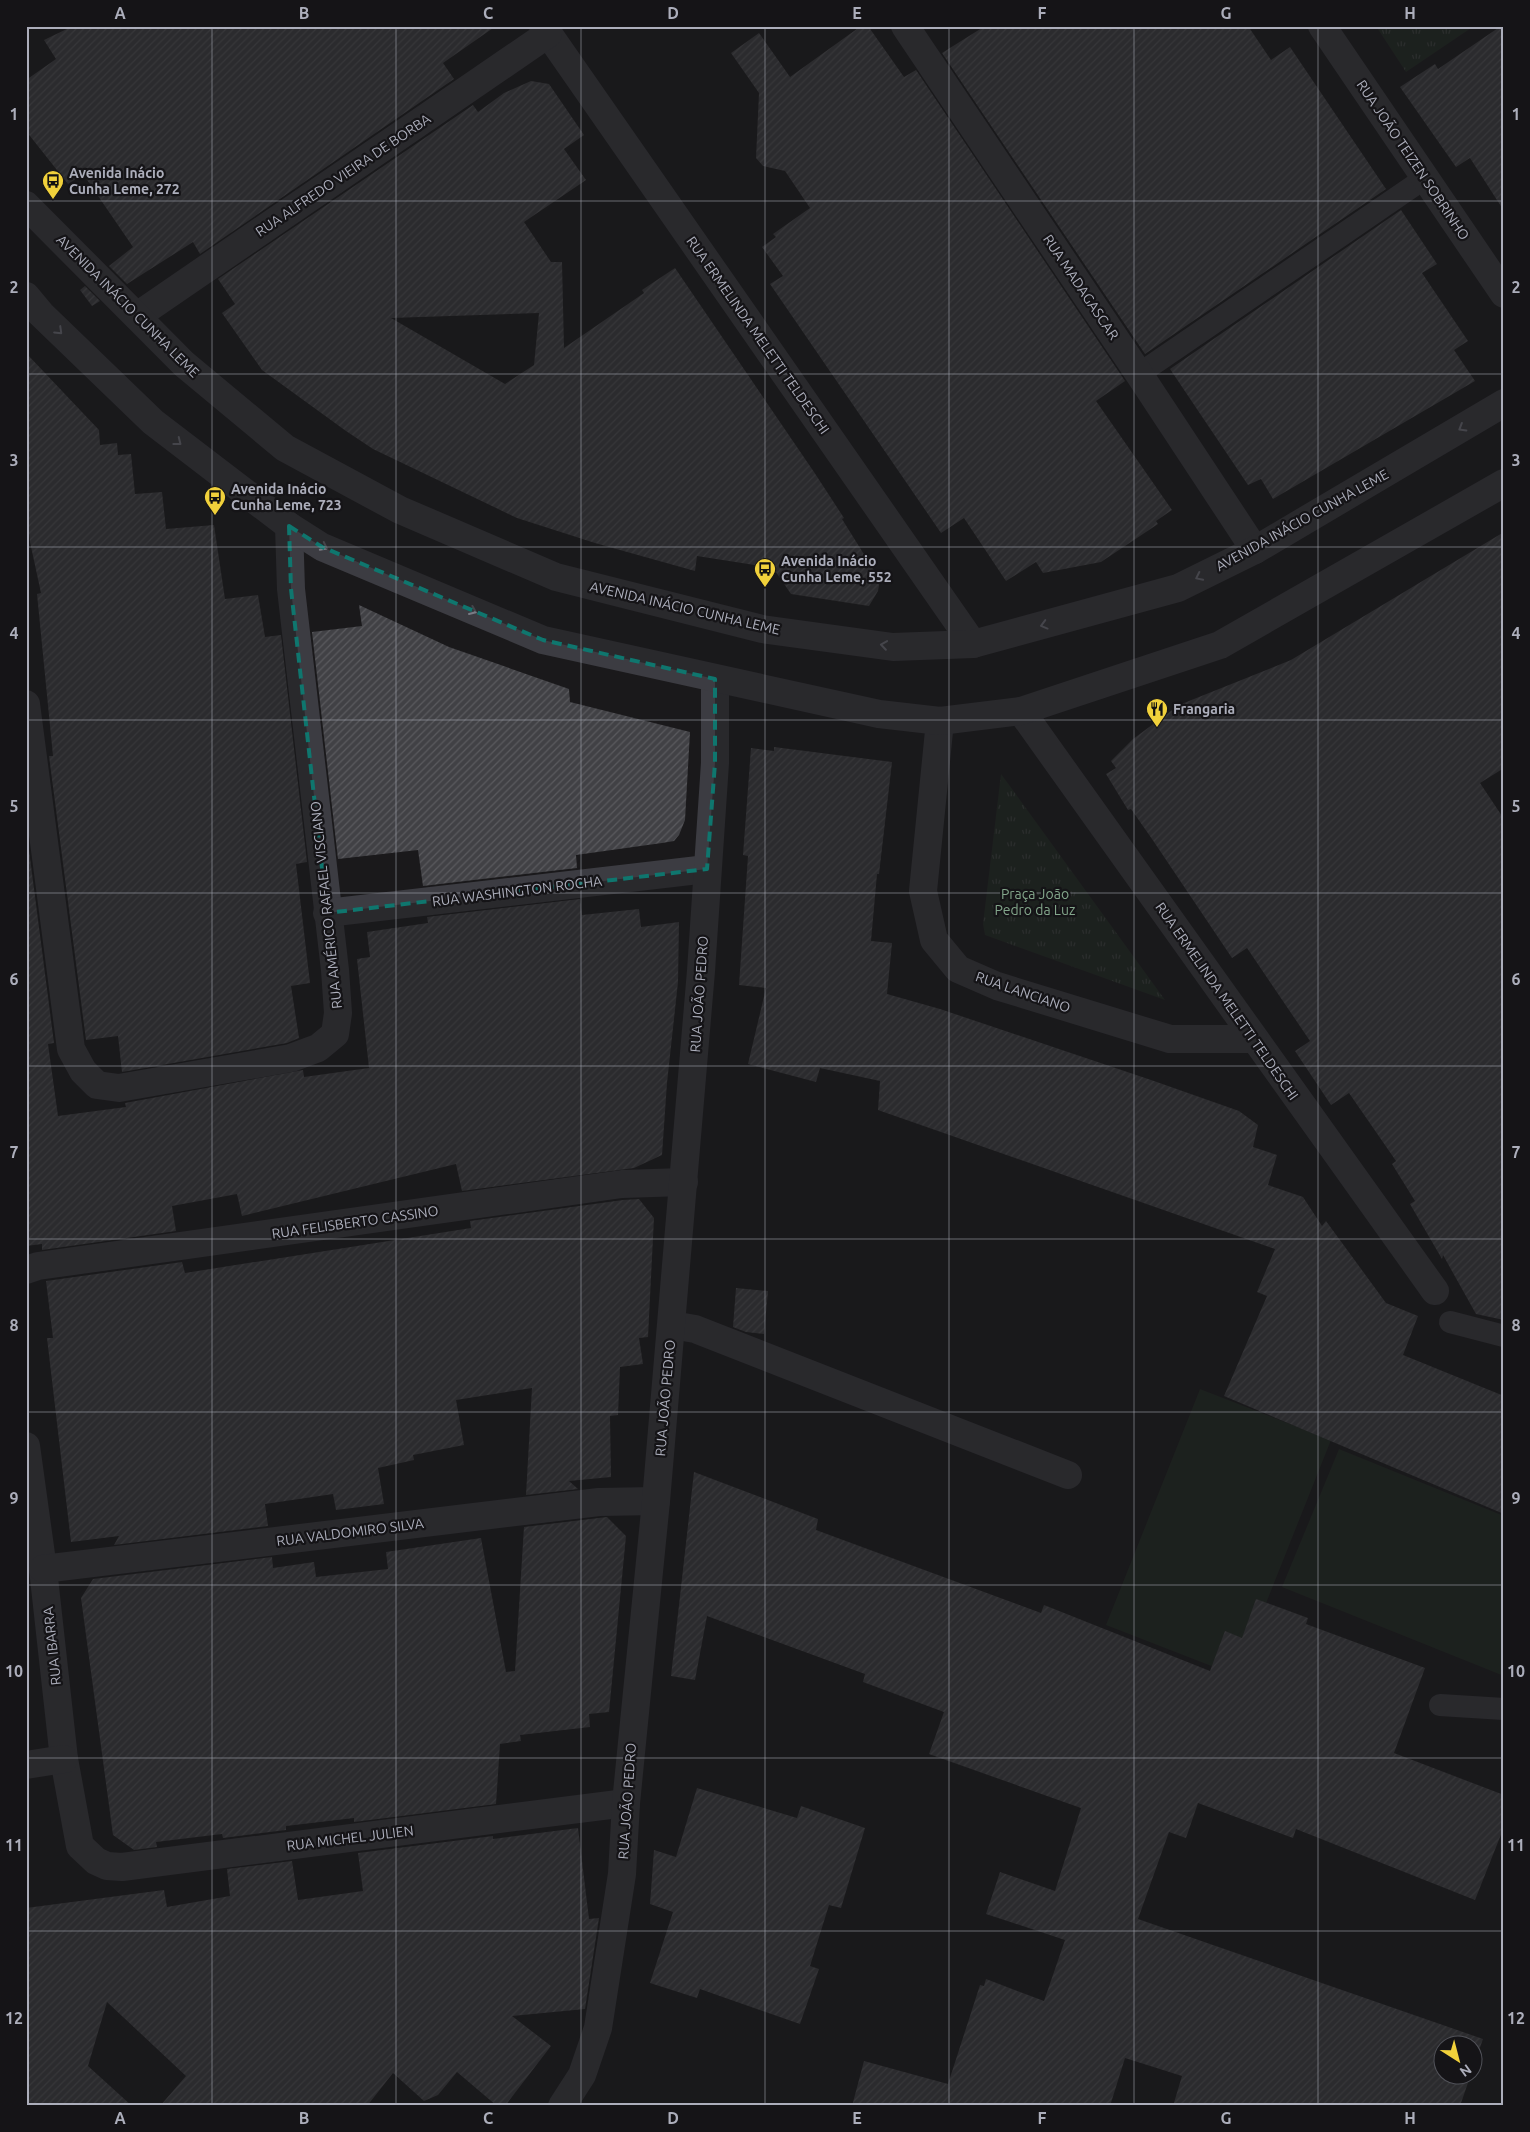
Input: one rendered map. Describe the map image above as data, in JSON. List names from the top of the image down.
{
  "streets": {
    "street": [
      "RUA JOÃO TEIZEN SOBRINHO",
      "RUA ALFREDO VIEIRA DE BORBA",
      "RUA MADAGASCAR",
      "AVENIDA INÁCIO CUNHA LEME",
      "RUA ERMELINDA MELETTI TELDESCHI",
      "RUA WASHINGTON ROCHA",
      "RUA AMÉRICO RAFAEL VISCIANO",
      "RUA LANCIANO",
      "RUA JOÃO PEDRO",
      "RUA FELISBERTO CASSINO",
      "RUA VALDOMIRO SILVA",
      "RUA IBARRA",
      "RUA MICHEL JULIEN"
    ]
  },
  "crossings": [
    ["RUA ALFREDO VIEIRA DE BORBA", "AVENIDA INÁCIO CUNHA LEME"],
    ["RUA ALFREDO VIEIRA DE BORBA", "RUA ERMELINDA MELETTI TELDESCHI"],
    ["RUA MADAGASCAR", "AVENIDA INÁCIO CUNHA LEME"],
    ["AVENIDA INÁCIO CUNHA LEME", "RUA ERMELINDA MELETTI TELDESCHI"],
    ["RUA ERMELINDA MELETTI TELDESCHI", "RUA LANCIANO"],
    ["RUA WASHINGTON ROCHA", "RUA AMÉRICO RAFAEL VISCIANO"],
    ["RUA WASHINGTON ROCHA", "RUA JOÃO PEDRO"],
    ["RUA JOÃO PEDRO", "RUA FELISBERTO CASSINO"],
    ["RUA JOÃO PEDRO", "RUA VALDOMIRO SILVA"],
    ["RUA JOÃO PEDRO", "RUA MICHEL JULIEN"],
    ["RUA VALDOMIRO SILVA", "RUA IBARRA"],
    ["RUA IBARRA", "RUA MICHEL JULIEN"]
  ],
  "parks": ["Praça João Pedro da Luz"],
  "places": {
    "bus stop": ["Avenida Inácio Cunha Leme, 272", "Avenida Inácio Cunha Leme, 723", "Avenida Inácio Cunha Leme, 552"],
    "restaurant": ["Frangaria"]
  },
  "north": "bottom right",
  "grid": {
    "columns": [
      "A",
      "B",
      "C",
      "D",
      "E",
      "F",
      "G",
      "H"
    ],
    "rows": [
      "1",
      "2",
      "3",
      "4",
      "5",
      "6",
      "7",
      "8",
      "9",
      "10",
      "11",
      "12"
    ]
  }
}
